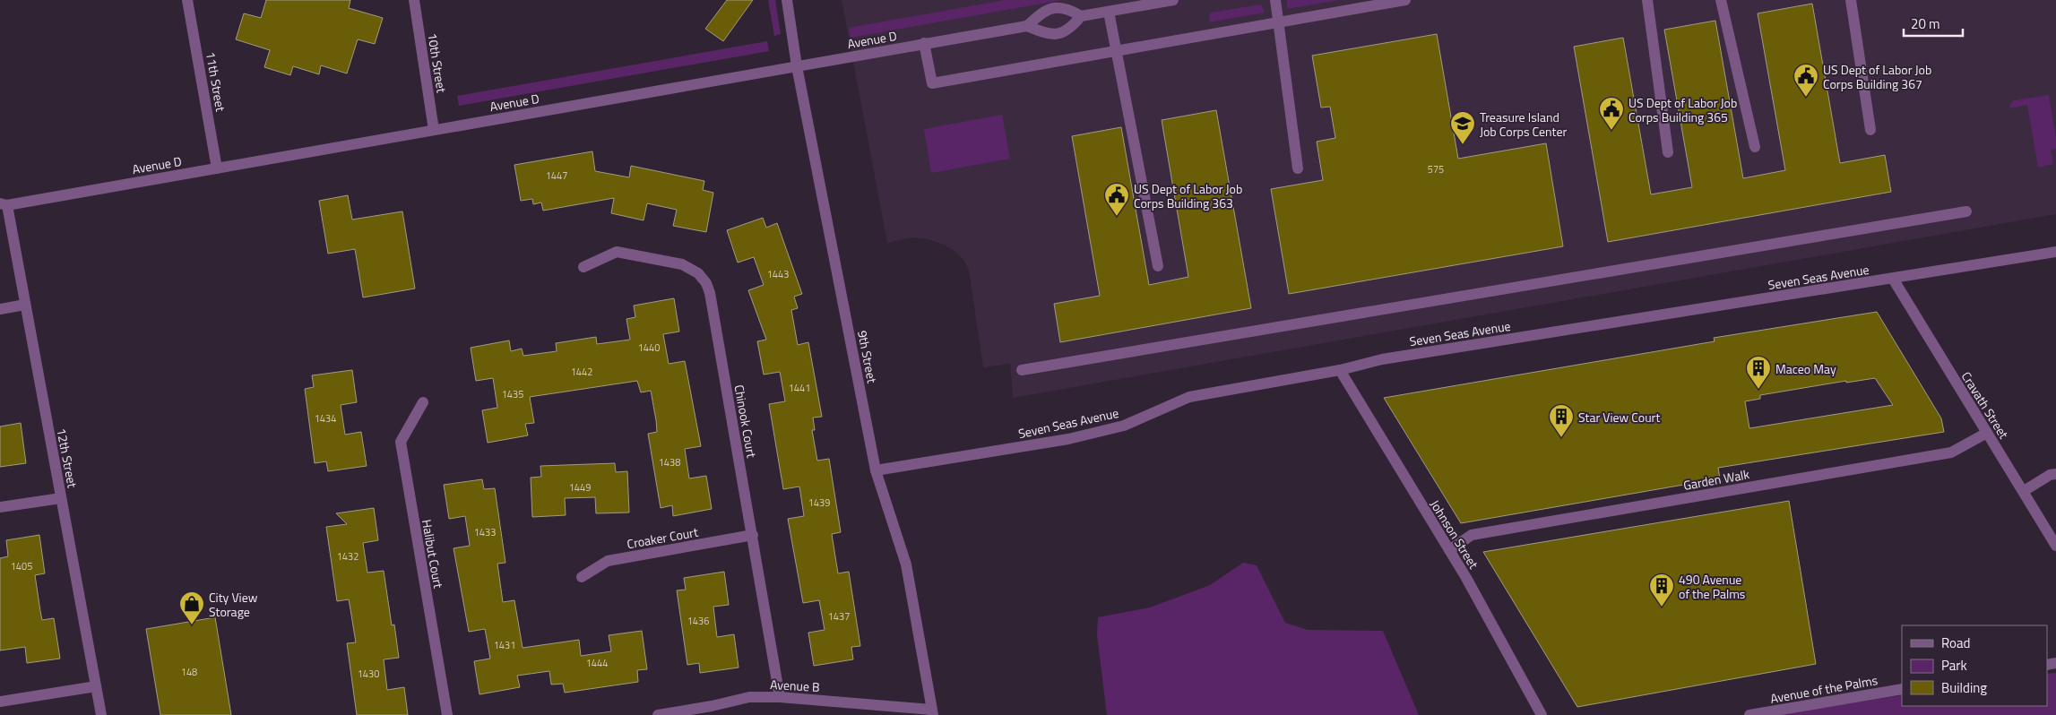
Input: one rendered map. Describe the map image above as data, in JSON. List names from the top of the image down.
{
  "streets": {
    "street": [
      "Avenue D",
      "10th Street",
      "11th Street",
      "Seven Seas Avenue",
      "9th Street",
      "Cravath Street",
      "Chinook Court",
      "12th Street",
      "Garden Walk",
      "Johnson Street",
      "Croaker Court",
      "Halibut Court",
      "Avenue B",
      "Avenue of the Palms"
    ]
  },
  "crossings": [
    ["Avenue D", "10th Street"],
    ["Avenue D", "11th Street"],
    ["Avenue D", "9th Street"],
    ["Avenue D", "12th Street"],
    ["Seven Seas Avenue", "9th Street"],
    ["Seven Seas Avenue", "Cravath Street"],
    ["Seven Seas Avenue", "Johnson Street"],
    ["9th Street", "Avenue B"],
    ["Cravath Street", "Garden Walk"],
    ["Chinook Court", "Croaker Court"],
    ["Chinook Court", "Avenue B"],
    ["Garden Walk", "Johnson Street"]
  ],
  "places": {
    "public building": ["US Dept of Labor Job Corps Building 367", "US Dept of Labor Job Corps Building 365", "US Dept of Labor Job Corps Building 363"],
    "school or university": ["Treasure Island Job Corps Center"],
    "building": ["Maceo May", "Star View Court", "490 Avenue of the Palms"],
    "shop": ["City View Storage"]
  },
  "house_numbers": [
    "575",
    "1447",
    "1443",
    "1440",
    "1442",
    "1441",
    "1435",
    "1434",
    "1438",
    "1449",
    "1439",
    "1433",
    "1432",
    "1405",
    "1437",
    "1436",
    "1431",
    "1444",
    "148",
    "1430"
  ],
  "legend": ["Road", "Park", "Building"],
  "scale_bar": "20 m"
}
